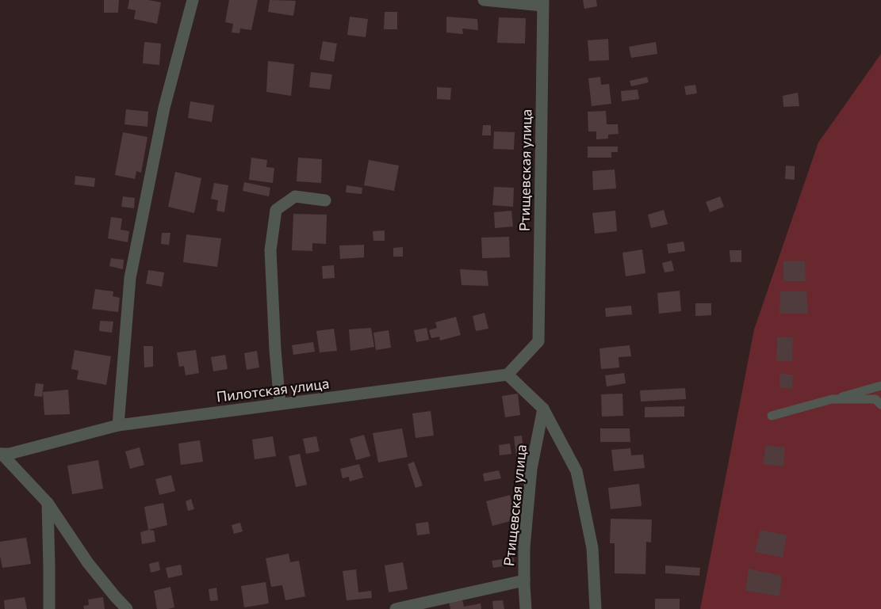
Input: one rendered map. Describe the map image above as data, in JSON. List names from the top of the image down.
{
  "streets": {
    "street": ["Ртищевская улица", "Пилотская улица"]
  },
  "crossings": [
    ["Ртищевская улица", "Пилотская улица"]
  ]
}
